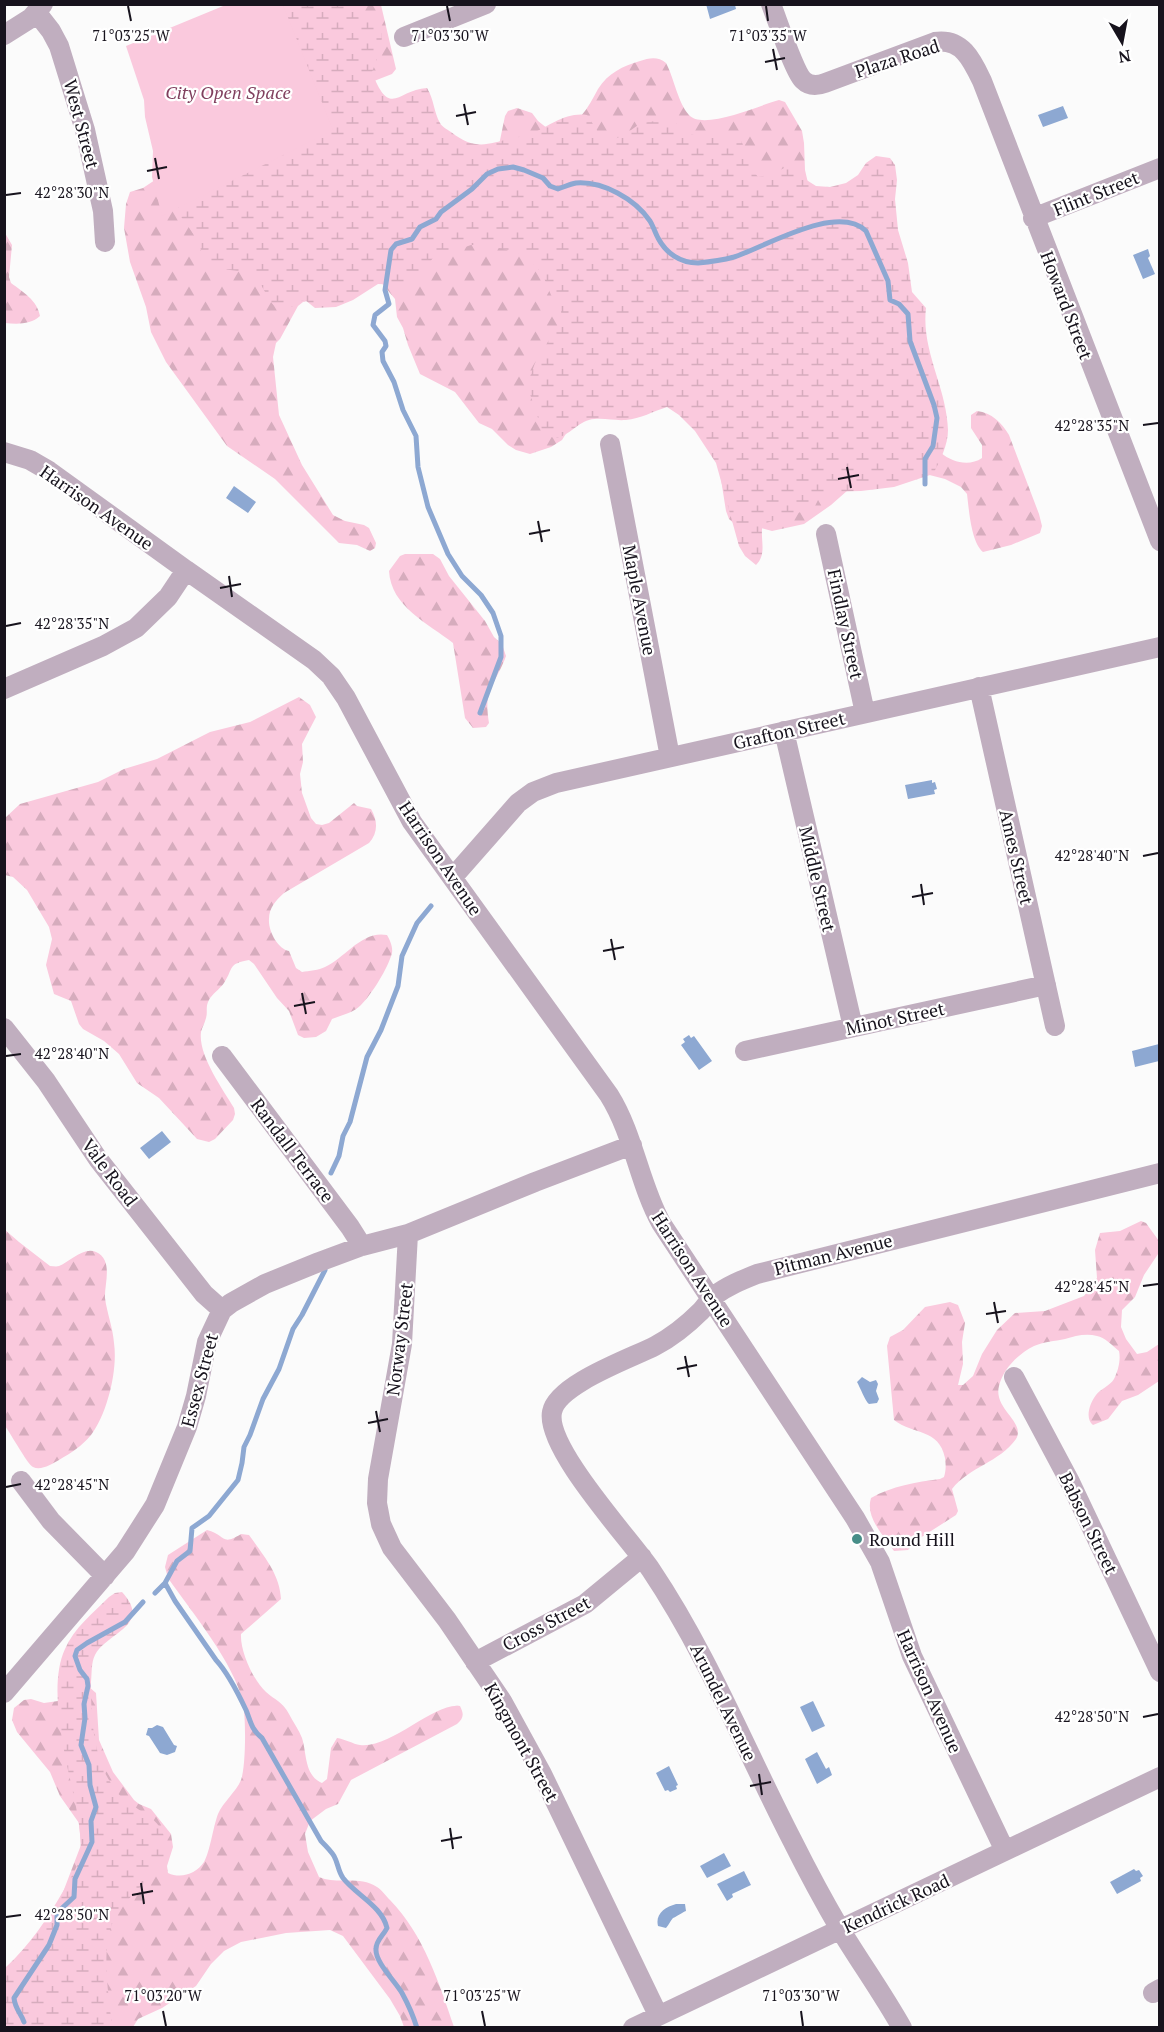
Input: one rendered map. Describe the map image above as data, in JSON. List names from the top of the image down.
{
  "streets": {
    "street": [
      "Plaza Road",
      "West Street",
      "Flint Street",
      "Howard Street",
      "Harrison Avenue",
      "Maple Avenue",
      "Findlay Street",
      "Grafton Street",
      "Ames Street",
      "Middle Street",
      "Minot Street",
      "Randall Terrace",
      "Vale Road",
      "Pitman Avenue",
      "Norway Street",
      "Essex Street",
      "Babson Street",
      "Cross Street",
      "Arundel Avenue",
      "Kingmont Street",
      "Kendrick Road"
    ]
  },
  "crossings": [
    ["Plaza Road", "Howard Street"],
    ["Flint Street", "Howard Street"],
    ["Harrison Avenue", "Grafton Street"],
    ["Harrison Avenue", "Pitman Avenue"],
    ["Harrison Avenue", "Essex Street"],
    ["Harrison Avenue", "Kendrick Road"],
    ["Maple Avenue", "Grafton Street"],
    ["Findlay Street", "Grafton Street"],
    ["Grafton Street", "Ames Street"],
    ["Grafton Street", "Middle Street"],
    ["Ames Street", "Minot Street"],
    ["Middle Street", "Minot Street"],
    ["Randall Terrace", "Essex Street"],
    ["Vale Road", "Essex Street"],
    ["Pitman Avenue", "Arundel Avenue"],
    ["Norway Street", "Essex Street"],
    ["Norway Street", "Kingmont Street"],
    ["Cross Street", "Arundel Avenue"],
    ["Cross Street", "Kingmont Street"],
    ["Arundel Avenue", "Kendrick Road"],
    ["Kingmont Street", "Kendrick Road"]
  ],
  "parks": ["City Open Space"],
  "places": ["Round Hill"],
  "north": "bottom",
  "coordinates": [
    "71°03'25\"W",
    "71°03'30\"W",
    "71°03'35\"W",
    "42°28'30\"N",
    "42°28'35\"N",
    "42°28'40\"N",
    "42°28'45\"N",
    "42°28'50\"N",
    "71°03'20\"W"
  ]
}
